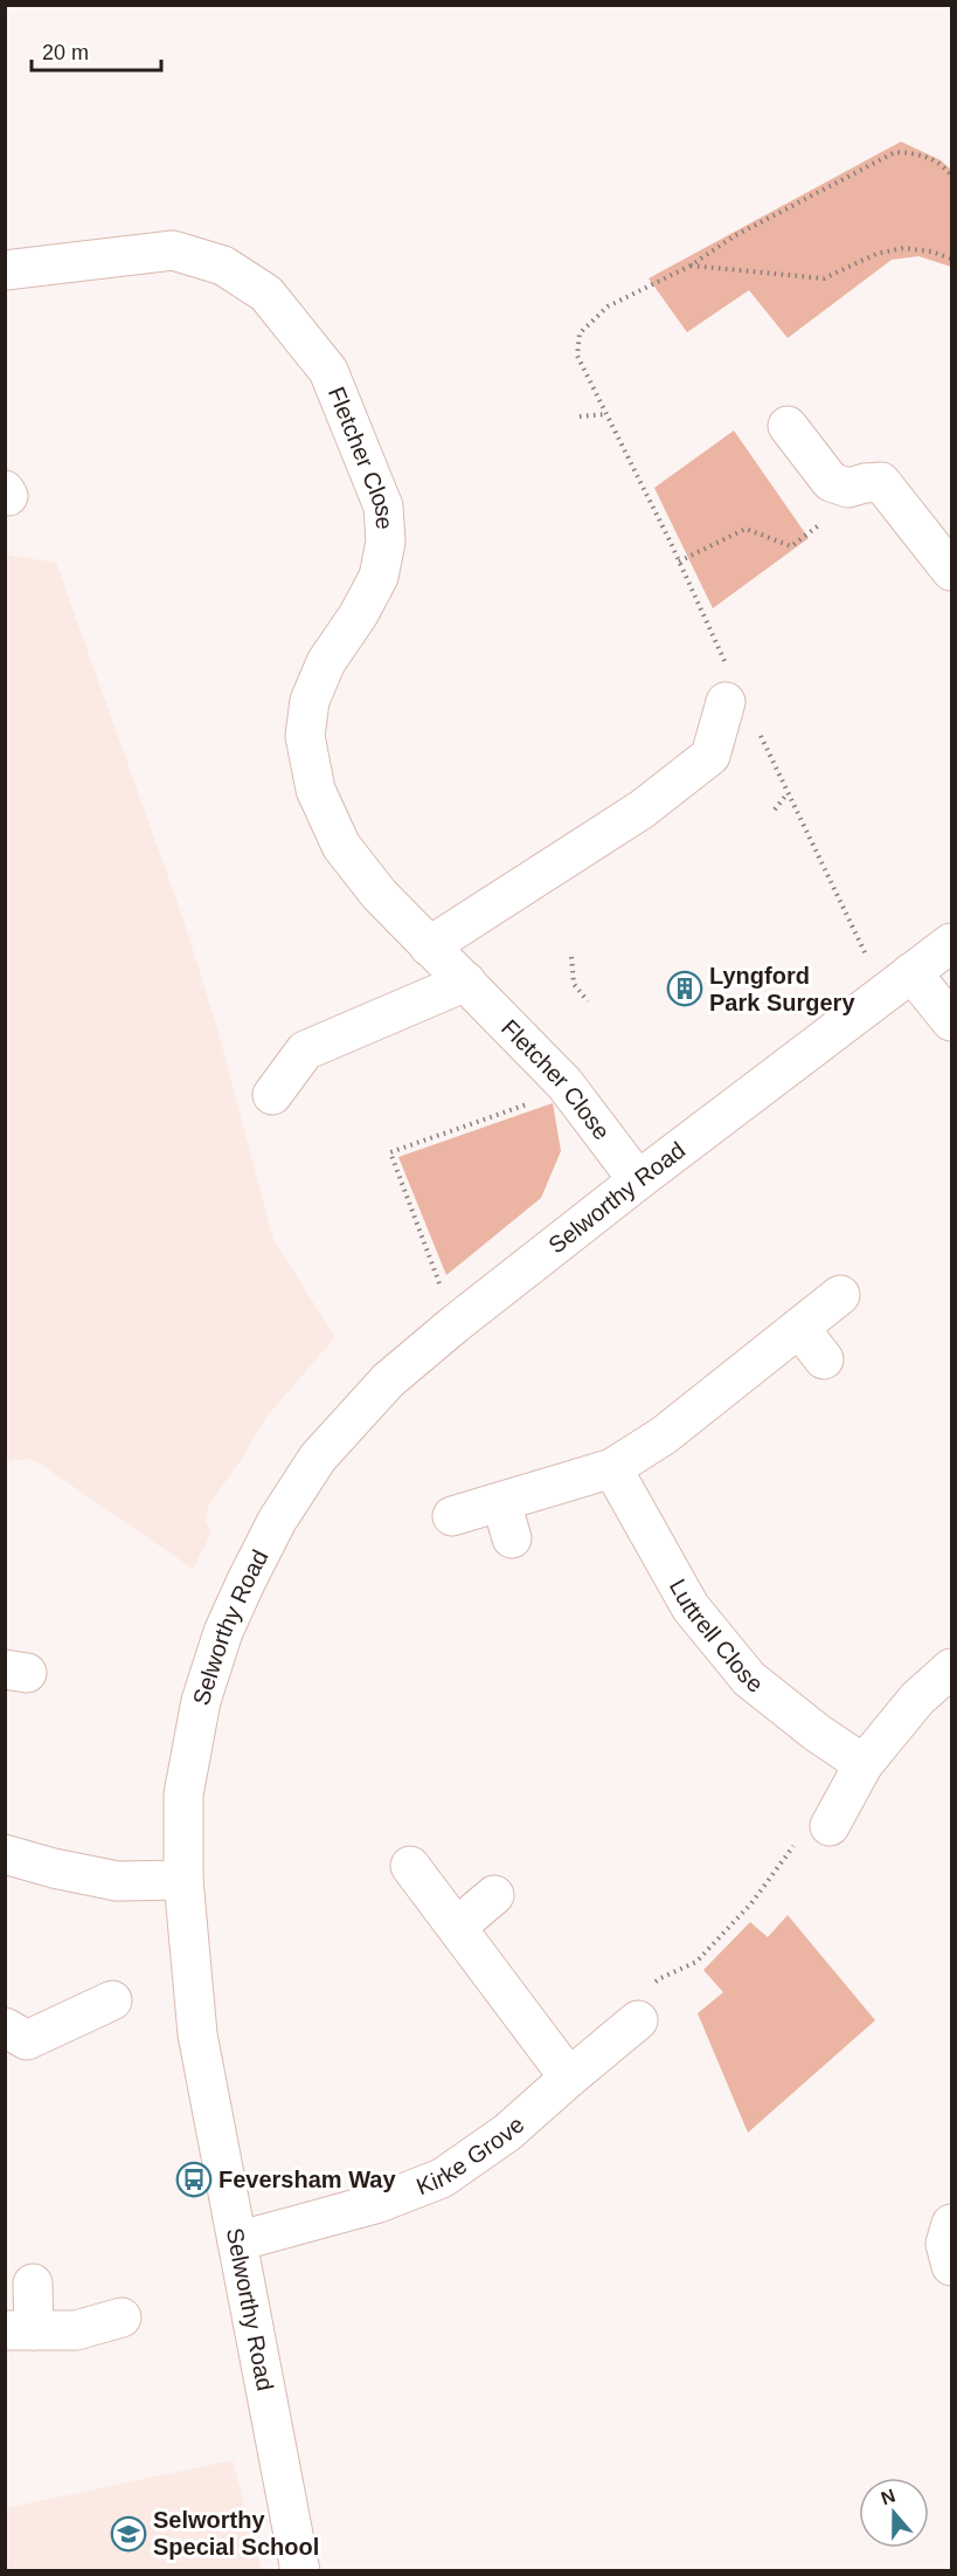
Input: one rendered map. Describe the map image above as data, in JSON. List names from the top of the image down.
{
  "streets": {
    "street": [
      "Fletcher Close",
      "Selworthy Road",
      "Luttrell Close",
      "Kirke Grove"
    ]
  },
  "crossings": [
    ["Fletcher Close", "Selworthy Road"],
    ["Selworthy Road", "Kirke Grove"]
  ],
  "places": {
    "building": ["Lyngford Park Surgery"],
    "bus stop": ["Feversham Way"],
    "school or university": ["Selworthy Special School"]
  },
  "scale_bar": "20 m",
  "north": "top"
}
